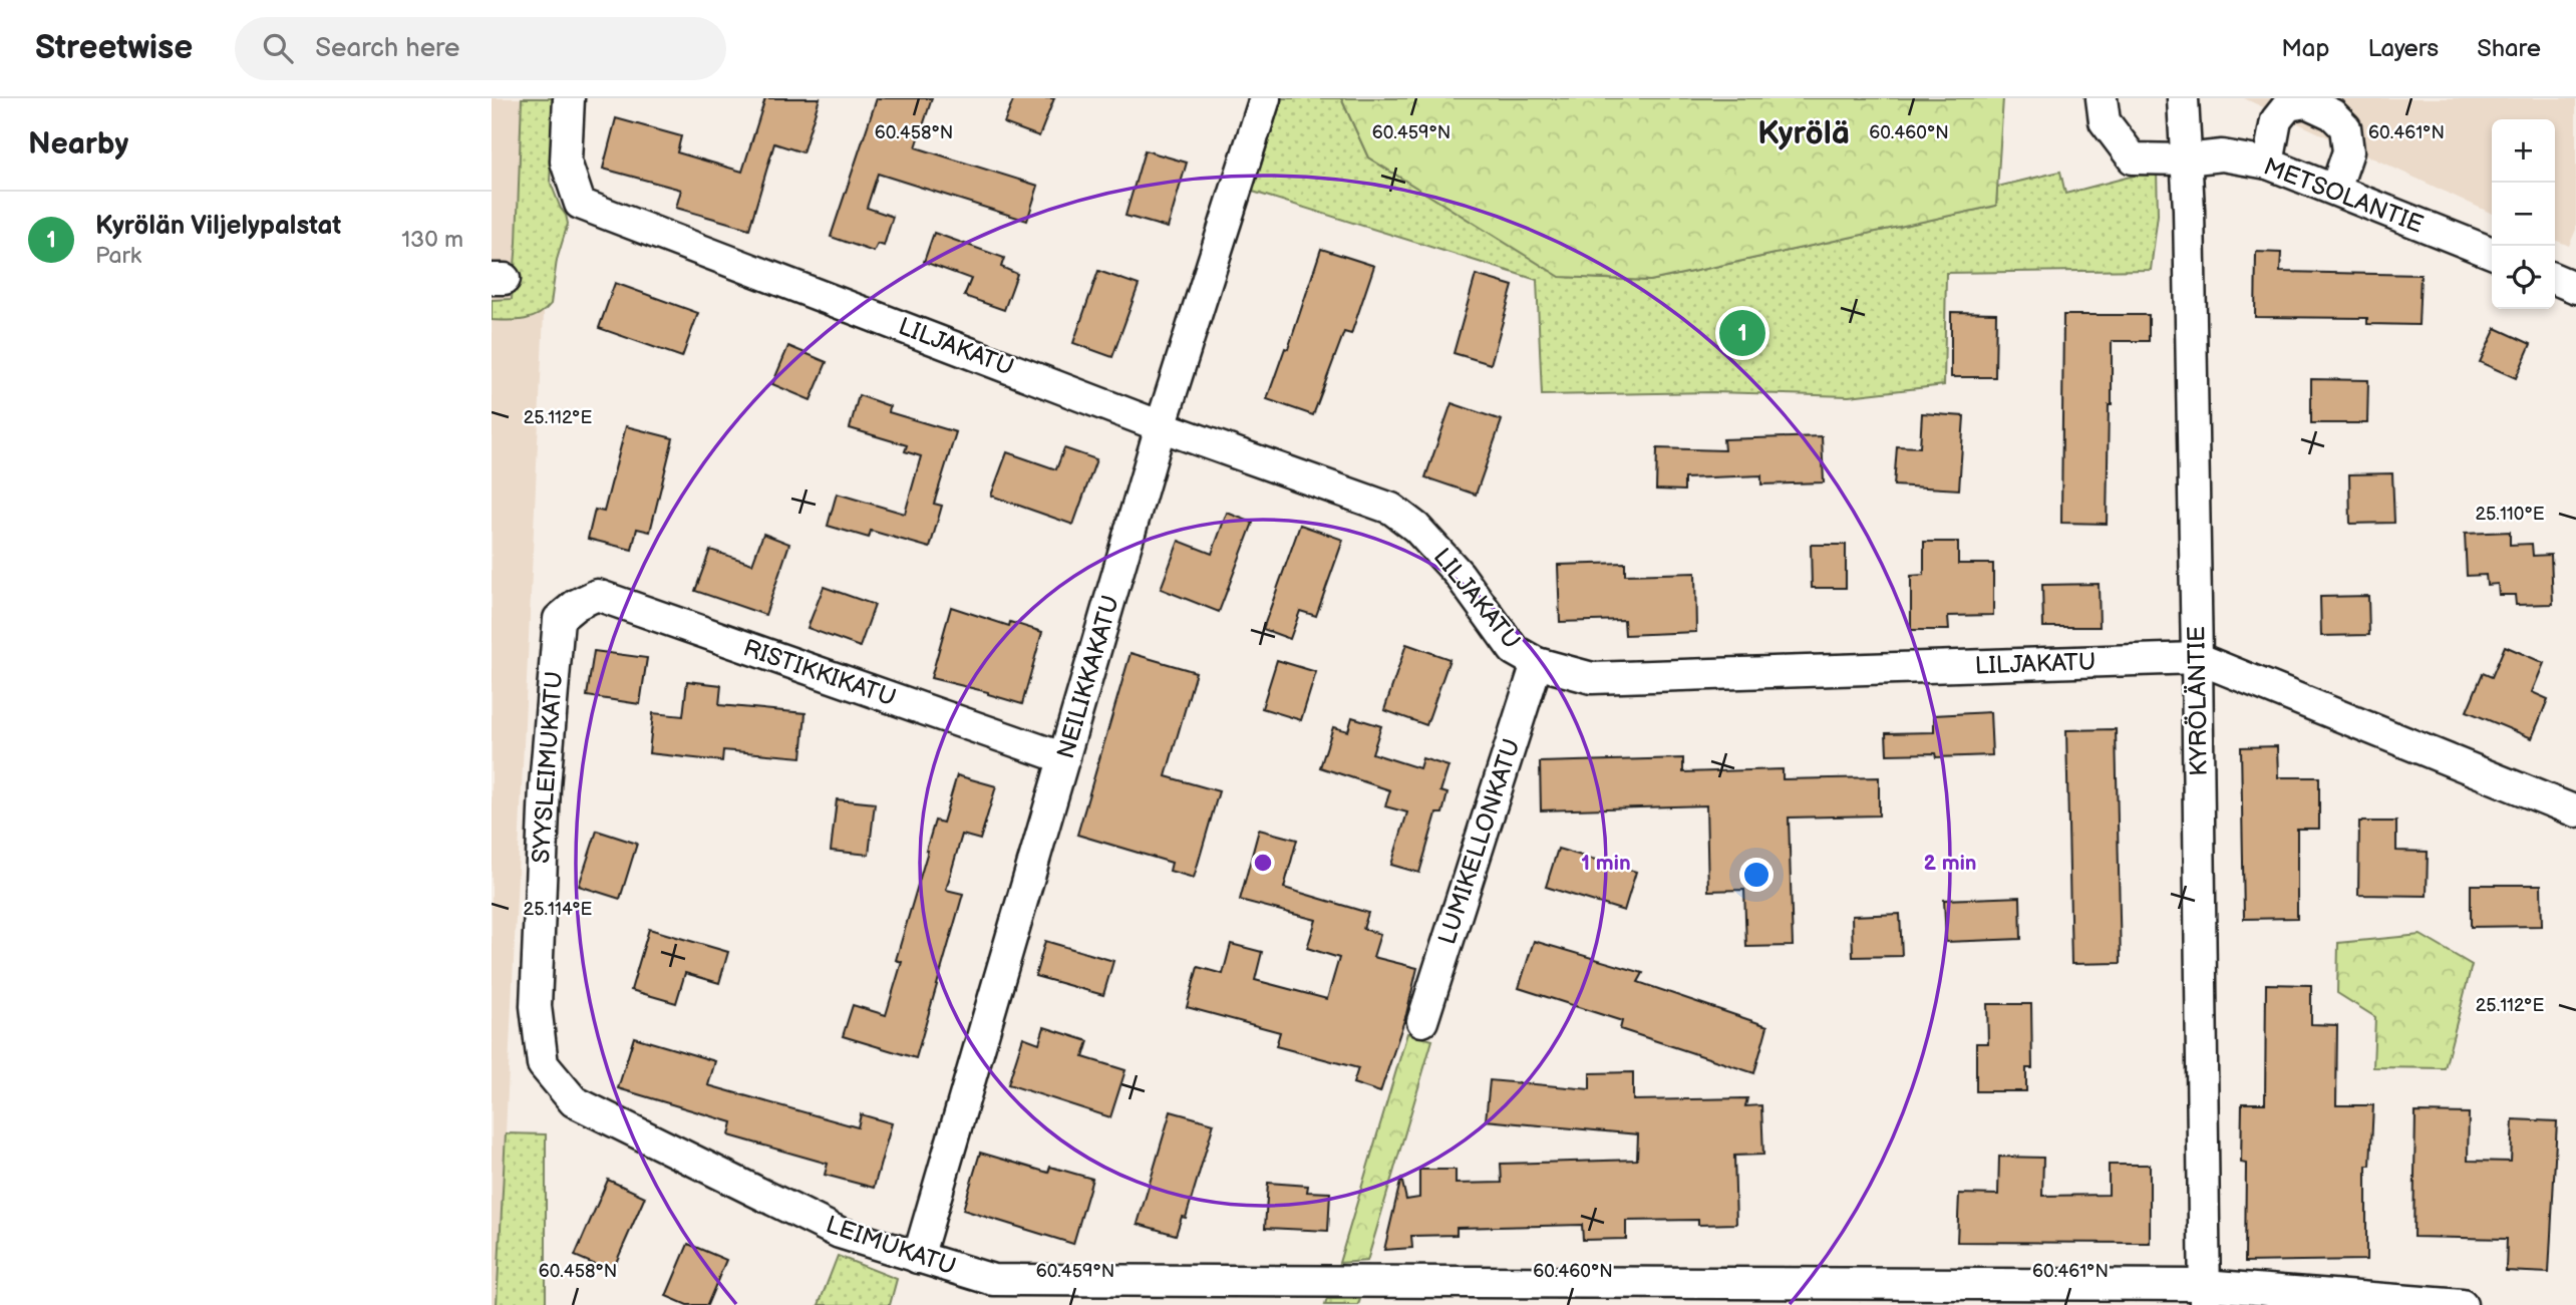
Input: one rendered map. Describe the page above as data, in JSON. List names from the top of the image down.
{
  "streets": {
    "street": [
      "METSOLANTIE",
      "LILJAKATU",
      "RISTIKKIKATU",
      "NEILIKKAKATU",
      "KYRÖLÄNTIE",
      "SYYSLEIMUKATU",
      "LUMIKELLONKATU",
      "LEIMUKATU"
    ]
  },
  "crossings": [
    ["METSOLANTIE", "KYRÖLÄNTIE"],
    ["LILJAKATU", "NEILIKKAKATU"],
    ["LILJAKATU", "KYRÖLÄNTIE"],
    ["LILJAKATU", "LUMIKELLONKATU"],
    ["RISTIKKIKATU", "NEILIKKAKATU"],
    ["RISTIKKIKATU", "SYYSLEIMUKATU"],
    ["NEILIKKAKATU", "LEIMUKATU"],
    ["KYRÖLÄNTIE", "LEIMUKATU"],
    ["SYYSLEIMUKATU", "LEIMUKATU"]
  ],
  "districts": ["Kyrölä"],
  "page": {
    "header": "Streetwise",
    "search": "Search here",
    "nav": ["Map", "Layers", "Share"],
    "heading": "Nearby",
    "map_buttons": ["+", "−"],
    "list": [
      {
        "mark": "1",
        "name": "Kyrölän Viljelypalstat",
        "note": "Park",
        "value": "130 m"
      }
    ],
    "pins": "1"
  },
  "coordinates": [
    "60.458°N",
    "60.459°N",
    "60.460°N",
    "60.461°N",
    "25.112°E",
    "25.110°E",
    "25.114°E"
  ],
  "rings": ["1 min", "2 min"]
}
